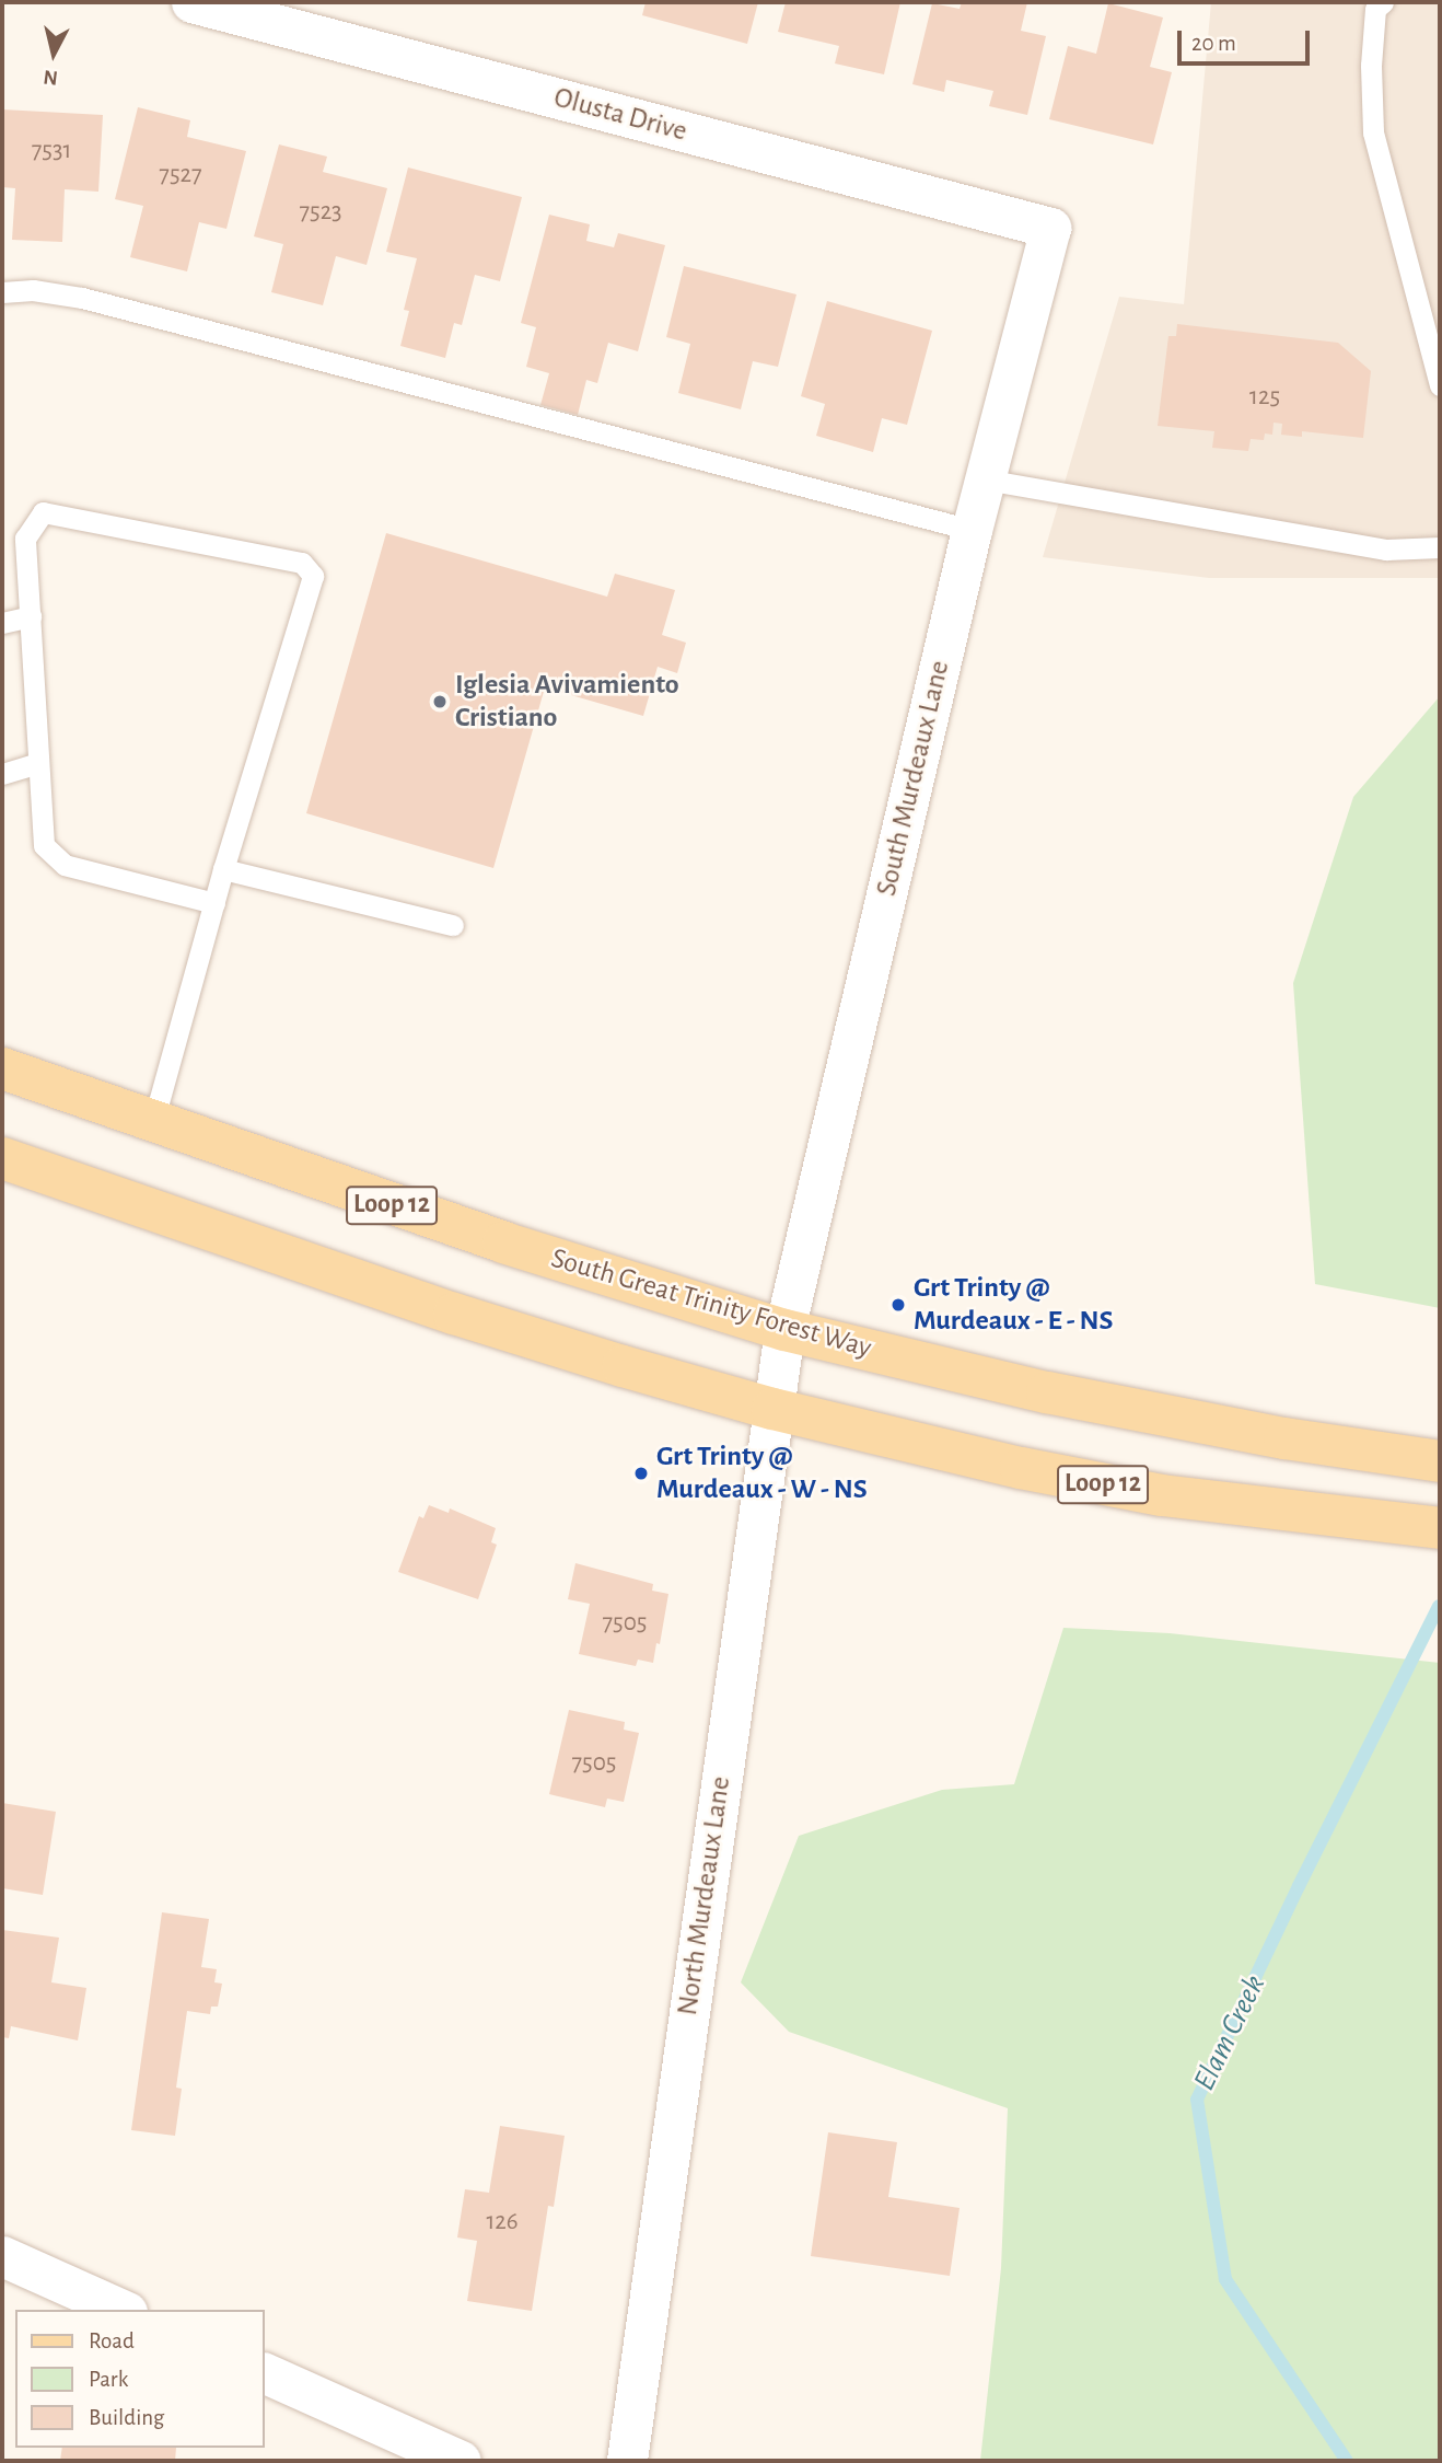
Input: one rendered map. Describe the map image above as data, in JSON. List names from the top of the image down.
{
  "streets": {
    "main road": ["Loop 12", "South Great Trinity Forest Way"],
    "street": ["Olusta Drive", "South Murdeaux Lane", "North Murdeaux Lane"]
  },
  "crossings": [
    ["Olusta Drive", "South Murdeaux Lane"],
    ["South Murdeaux Lane", "South Great Trinity Forest Way"],
    ["South Murdeaux Lane", "North Murdeaux Lane"],
    ["Loop 12", "North Murdeaux Lane"],
    ["South Great Trinity Forest Way", "North Murdeaux Lane"]
  ],
  "water": ["Elam Creek"],
  "places": ["Iglesia Avivamiento Cristiano", "Grt Trinty @ Murdeaux - E - NS", "Grt Trinty @ Murdeaux - W - NS"],
  "house_numbers": [
    "7531",
    "7527",
    "7523",
    "125",
    "7505",
    "7505",
    "126"
  ],
  "legend": ["Road", "Park", "Building"],
  "scale_bar": "20 m",
  "north": "bottom"
}
